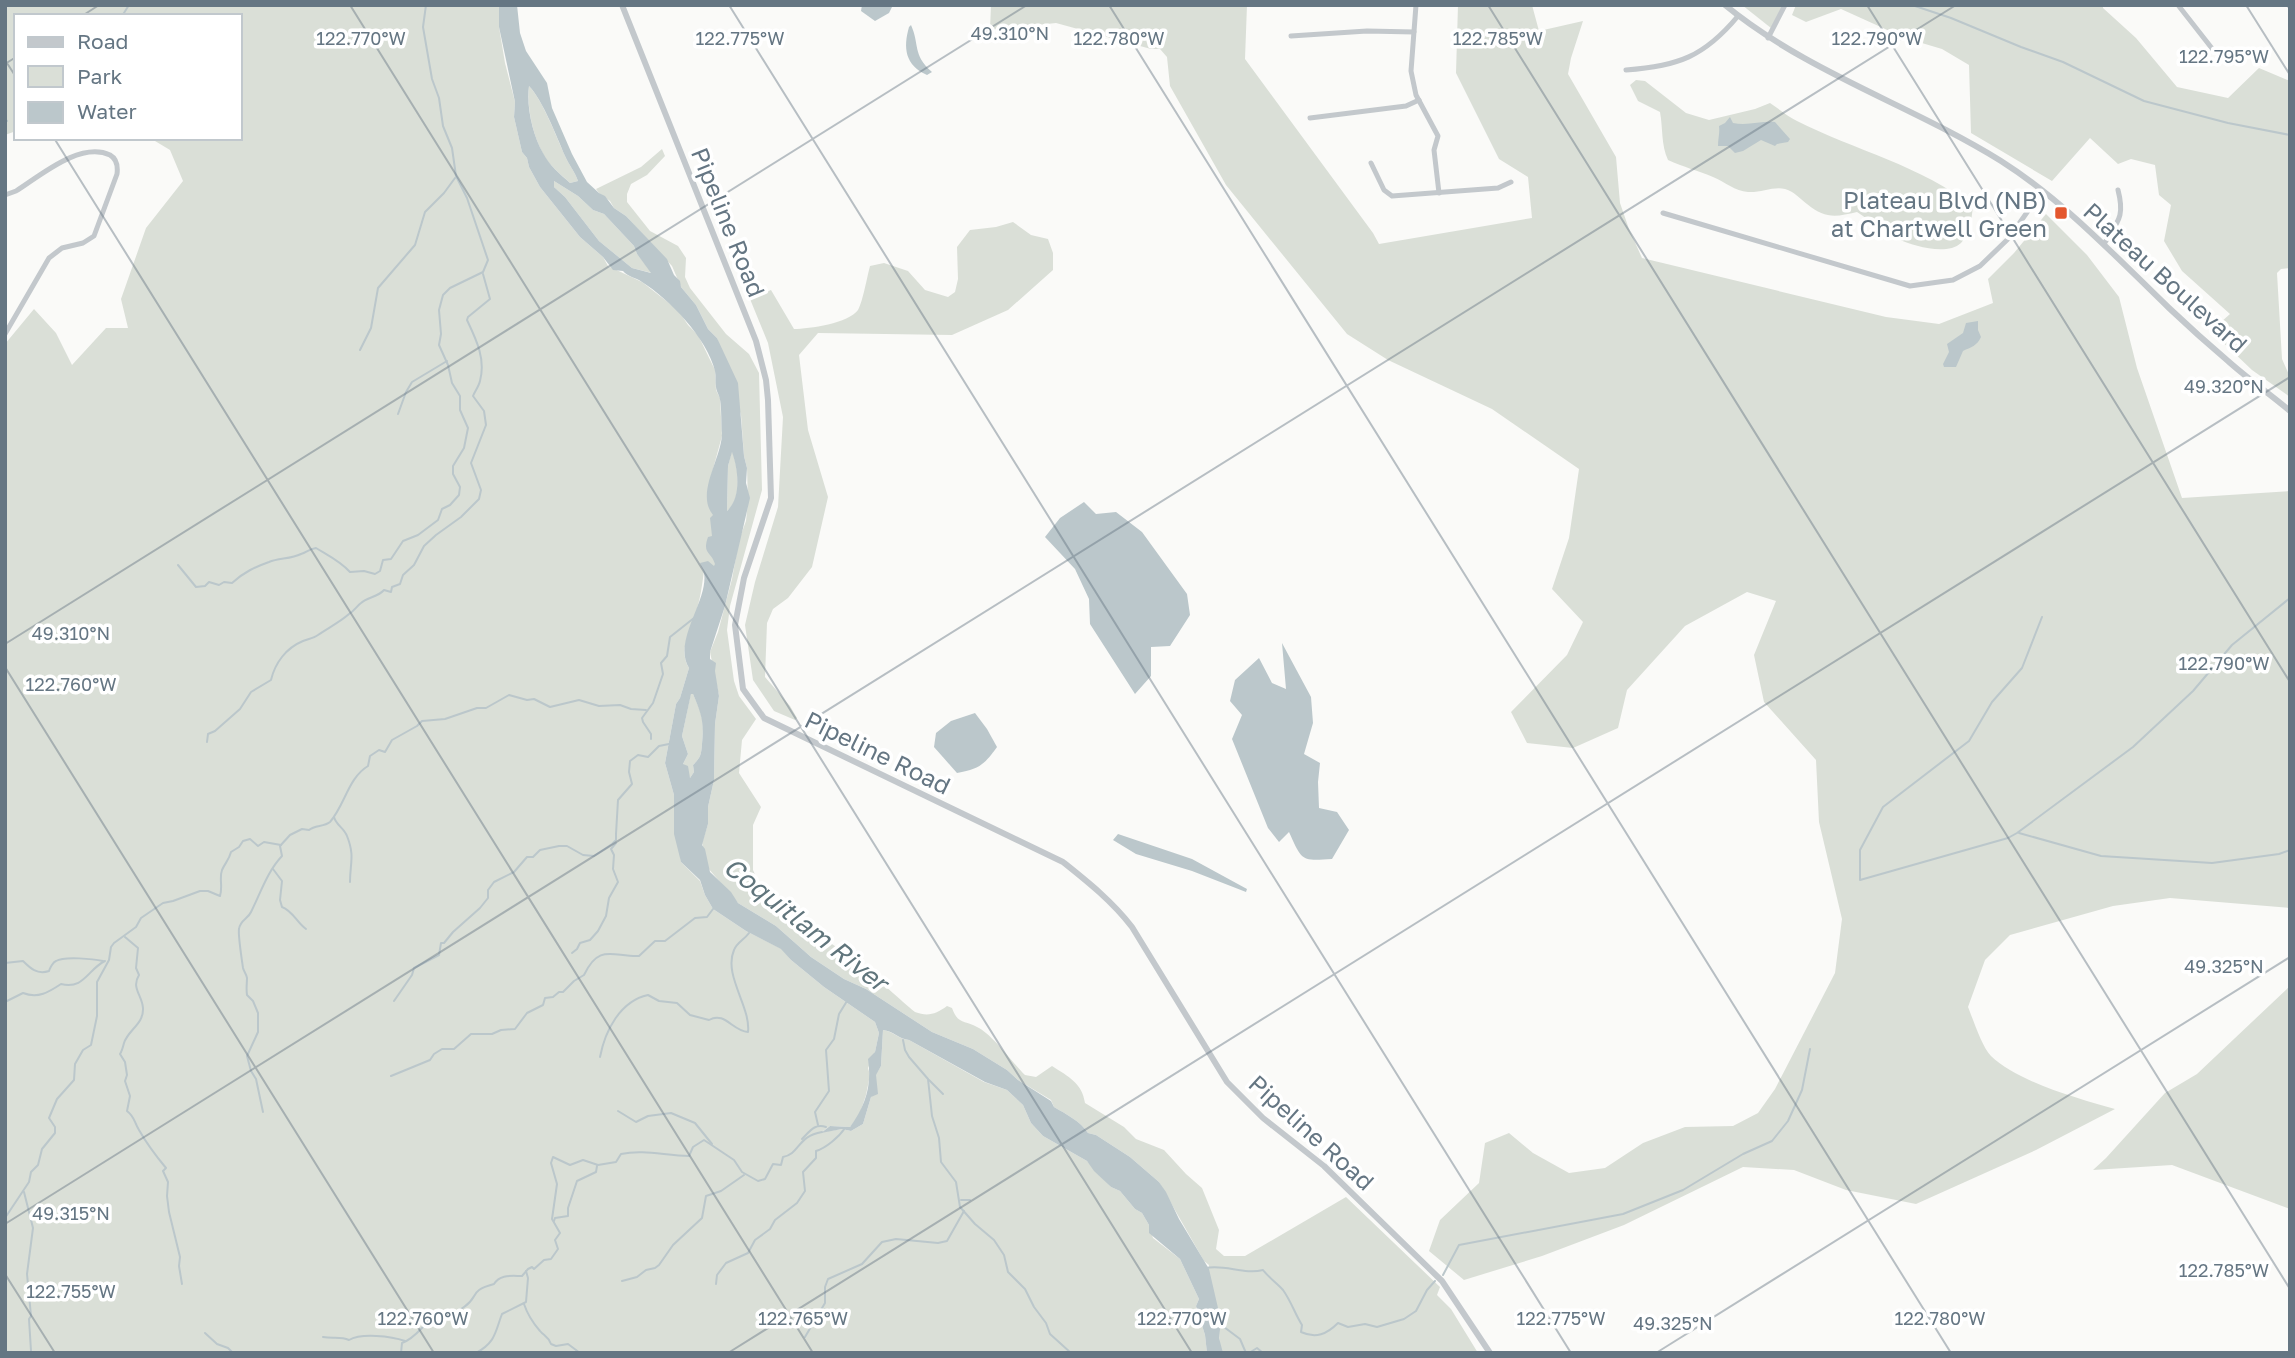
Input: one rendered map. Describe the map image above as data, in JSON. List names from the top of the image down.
{
  "streets": {
    "street": ["Pipeline Road", "Plateau Boulevard"]
  },
  "water": ["Coquitlam River"],
  "places": {
    "transit": ["Plateau Blvd (NB) at Chartwell Green"]
  },
  "legend": ["Road", "Park", "Water"],
  "coordinates": [
    "49.310°N",
    "122.770°W",
    "122.775°W",
    "122.780°W",
    "122.785°W",
    "122.790°W",
    "122.795°W",
    "49.320°N",
    "122.760°W",
    "49.325°N",
    "49.315°N",
    "122.755°W",
    "122.765°W"
  ]
}
